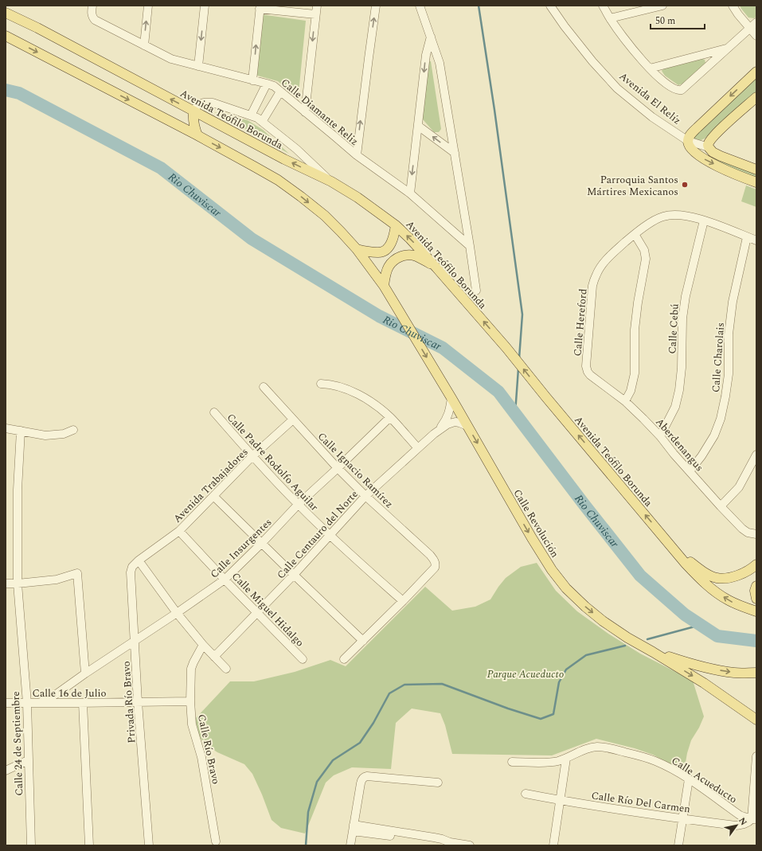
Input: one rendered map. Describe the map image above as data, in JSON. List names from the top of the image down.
{
  "streets": {
    "main road": ["Avenida El Relíz", "Avenida Teófilo Borunda", "Calle Revolución"],
    "street": [
      "Calle Diamante Reliz",
      "Calle Hereford",
      "Calle Cebú",
      "Calle Charolais",
      "Aberdenangus",
      "Calle Padre Rodolfo Aguilar",
      "Calle Ignacio Ramírez",
      "Avenida Trabajadores",
      "Calle Centauro del Norte",
      "Calle Insurgentes",
      "Calle Miguel Hidalgo",
      "Calle 16 de Julio",
      "Privada Río Bravo",
      "Calle 24 de Septiembre",
      "Calle Río Bravo",
      "Calle Acueducto",
      "Calle Río Del Carmen"
    ]
  },
  "crossings": [
    ["Calle Hereford", "Calle Cebú"],
    ["Calle Hereford", "Calle Charolais"],
    ["Calle Hereford", "Aberdenangus"],
    ["Calle Cebú", "Aberdenangus"],
    ["Calle Charolais", "Aberdenangus"],
    ["Calle Padre Rodolfo Aguilar", "Calle Ignacio Ramírez"],
    ["Calle Padre Rodolfo Aguilar", "Avenida Trabajadores"],
    ["Calle Padre Rodolfo Aguilar", "Calle Centauro del Norte"],
    ["Calle Padre Rodolfo Aguilar", "Calle Insurgentes"],
    ["Calle Ignacio Ramírez", "Avenida Trabajadores"],
    ["Calle Ignacio Ramírez", "Calle Centauro del Norte"],
    ["Calle Ignacio Ramírez", "Calle Insurgentes"],
    ["Avenida Trabajadores", "Calle Miguel Hidalgo"],
    ["Avenida Trabajadores", "Privada Río Bravo"],
    ["Calle Revolución", "Calle Centauro del Norte"],
    ["Calle Centauro del Norte", "Calle Miguel Hidalgo"],
    ["Calle Insurgentes", "Calle Miguel Hidalgo"],
    ["Calle Insurgentes", "Calle 16 de Julio"],
    ["Calle Insurgentes", "Privada Río Bravo"],
    ["Calle 16 de Julio", "Privada Río Bravo"],
    ["Calle 16 de Julio", "Calle 24 de Septiembre"],
    ["Calle 16 de Julio", "Calle Río Bravo"],
    ["Calle Acueducto", "Calle Río Del Carmen"]
  ],
  "one_way": ["Calle Revolución"],
  "water": ["Rio Chuviscar"],
  "parks": ["Parque Acueducto"],
  "places": ["Parroquia Santos Mártires Mexicanos"],
  "scale_bar": "50 m",
  "north": "top right"
}
